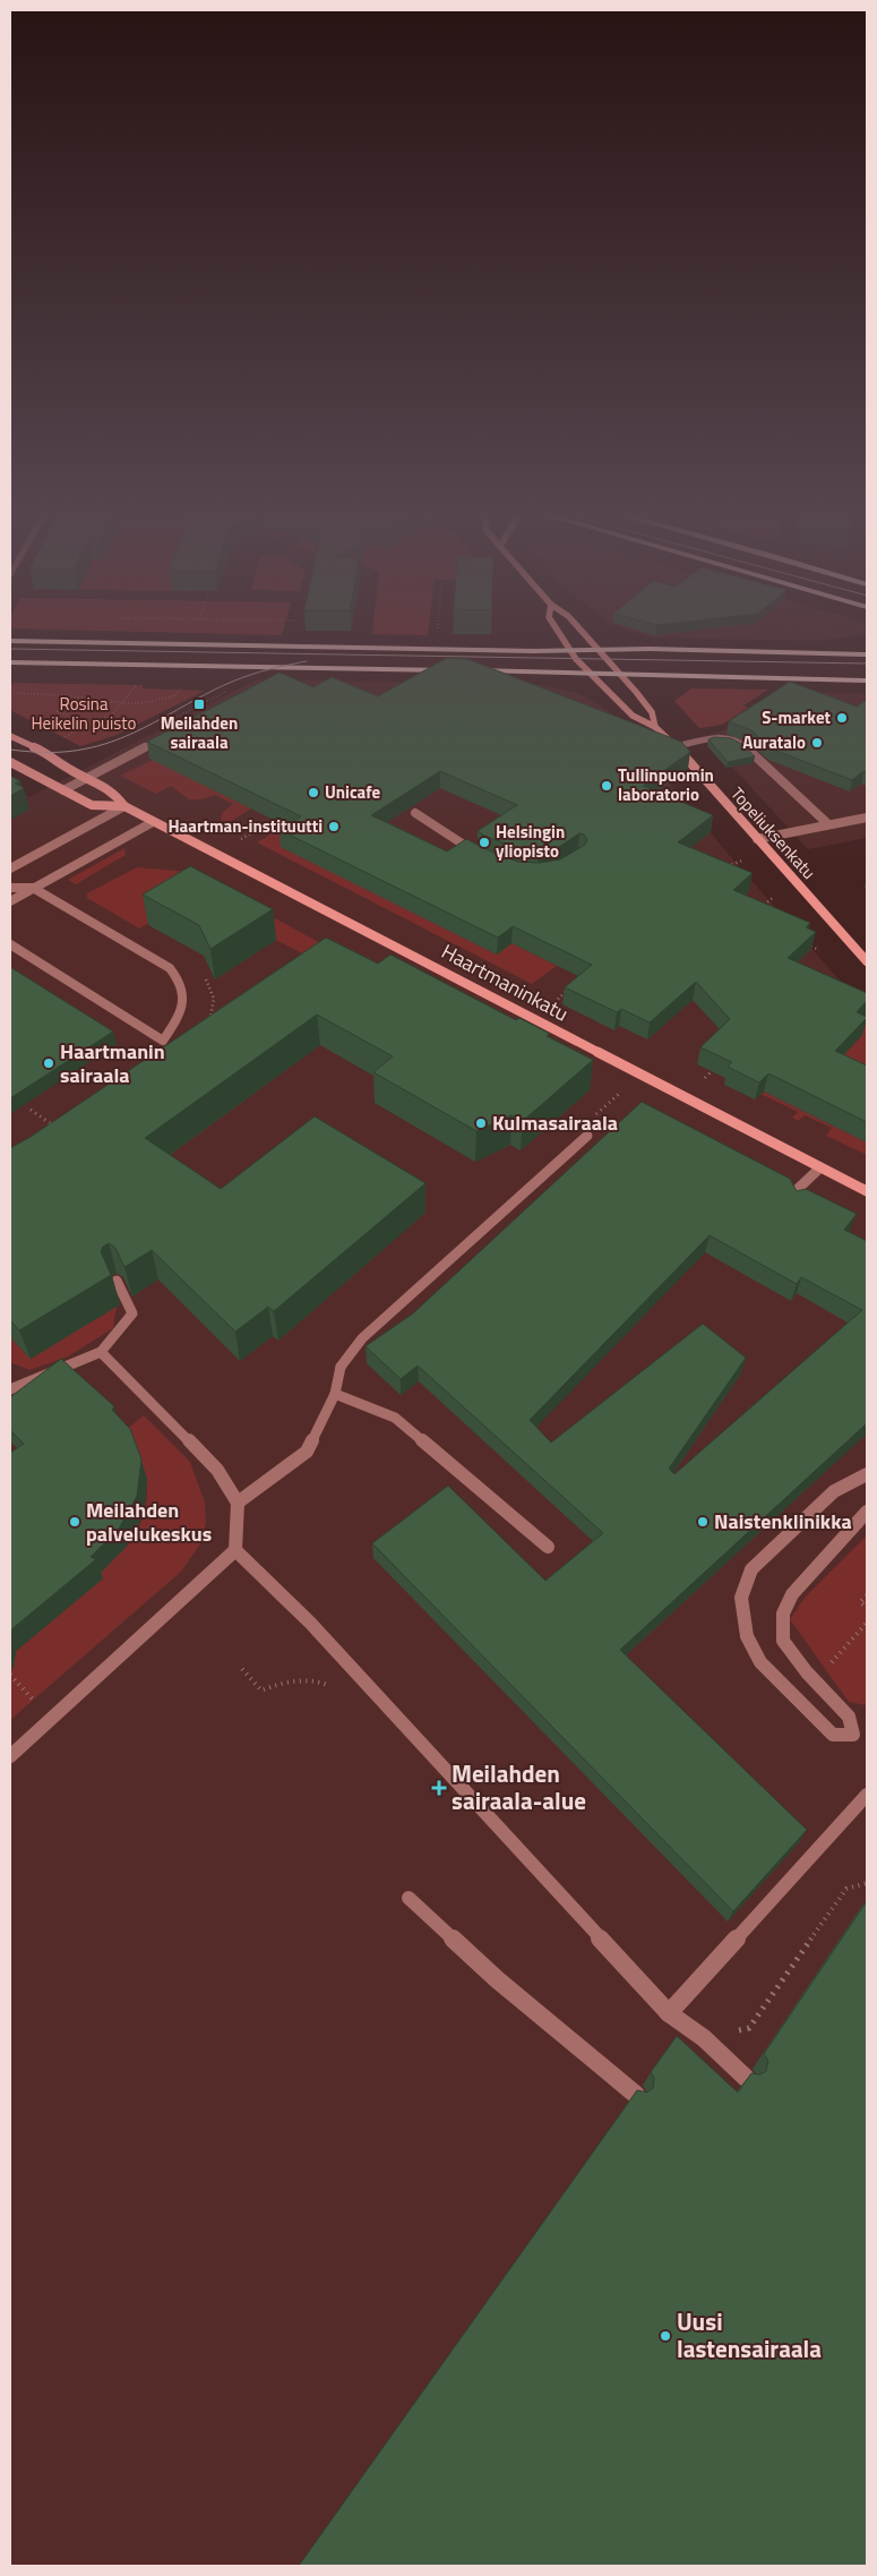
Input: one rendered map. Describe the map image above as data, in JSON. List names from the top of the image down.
{
  "streets": {
    "main road": ["Topeliuksenkatu", "Haartmaninkatu"]
  },
  "parks": ["Rosina Heikelin puisto"],
  "places": {
    "transit": ["Meilahden sairaala"],
    "other": [
      "S-market",
      "Auratalo",
      "Tullinpuomin laboratorio",
      "Unicafe",
      "Haartman-instituutti",
      "Helsingin yliopisto",
      "Haartmanin sairaala",
      "Kulmasairaala",
      "Meilahden palvelukeskus",
      "Naistenklinikka",
      "Uusi lastensairaala"
    ],
    "health": ["Meilahden sairaala-alue"]
  }
}
